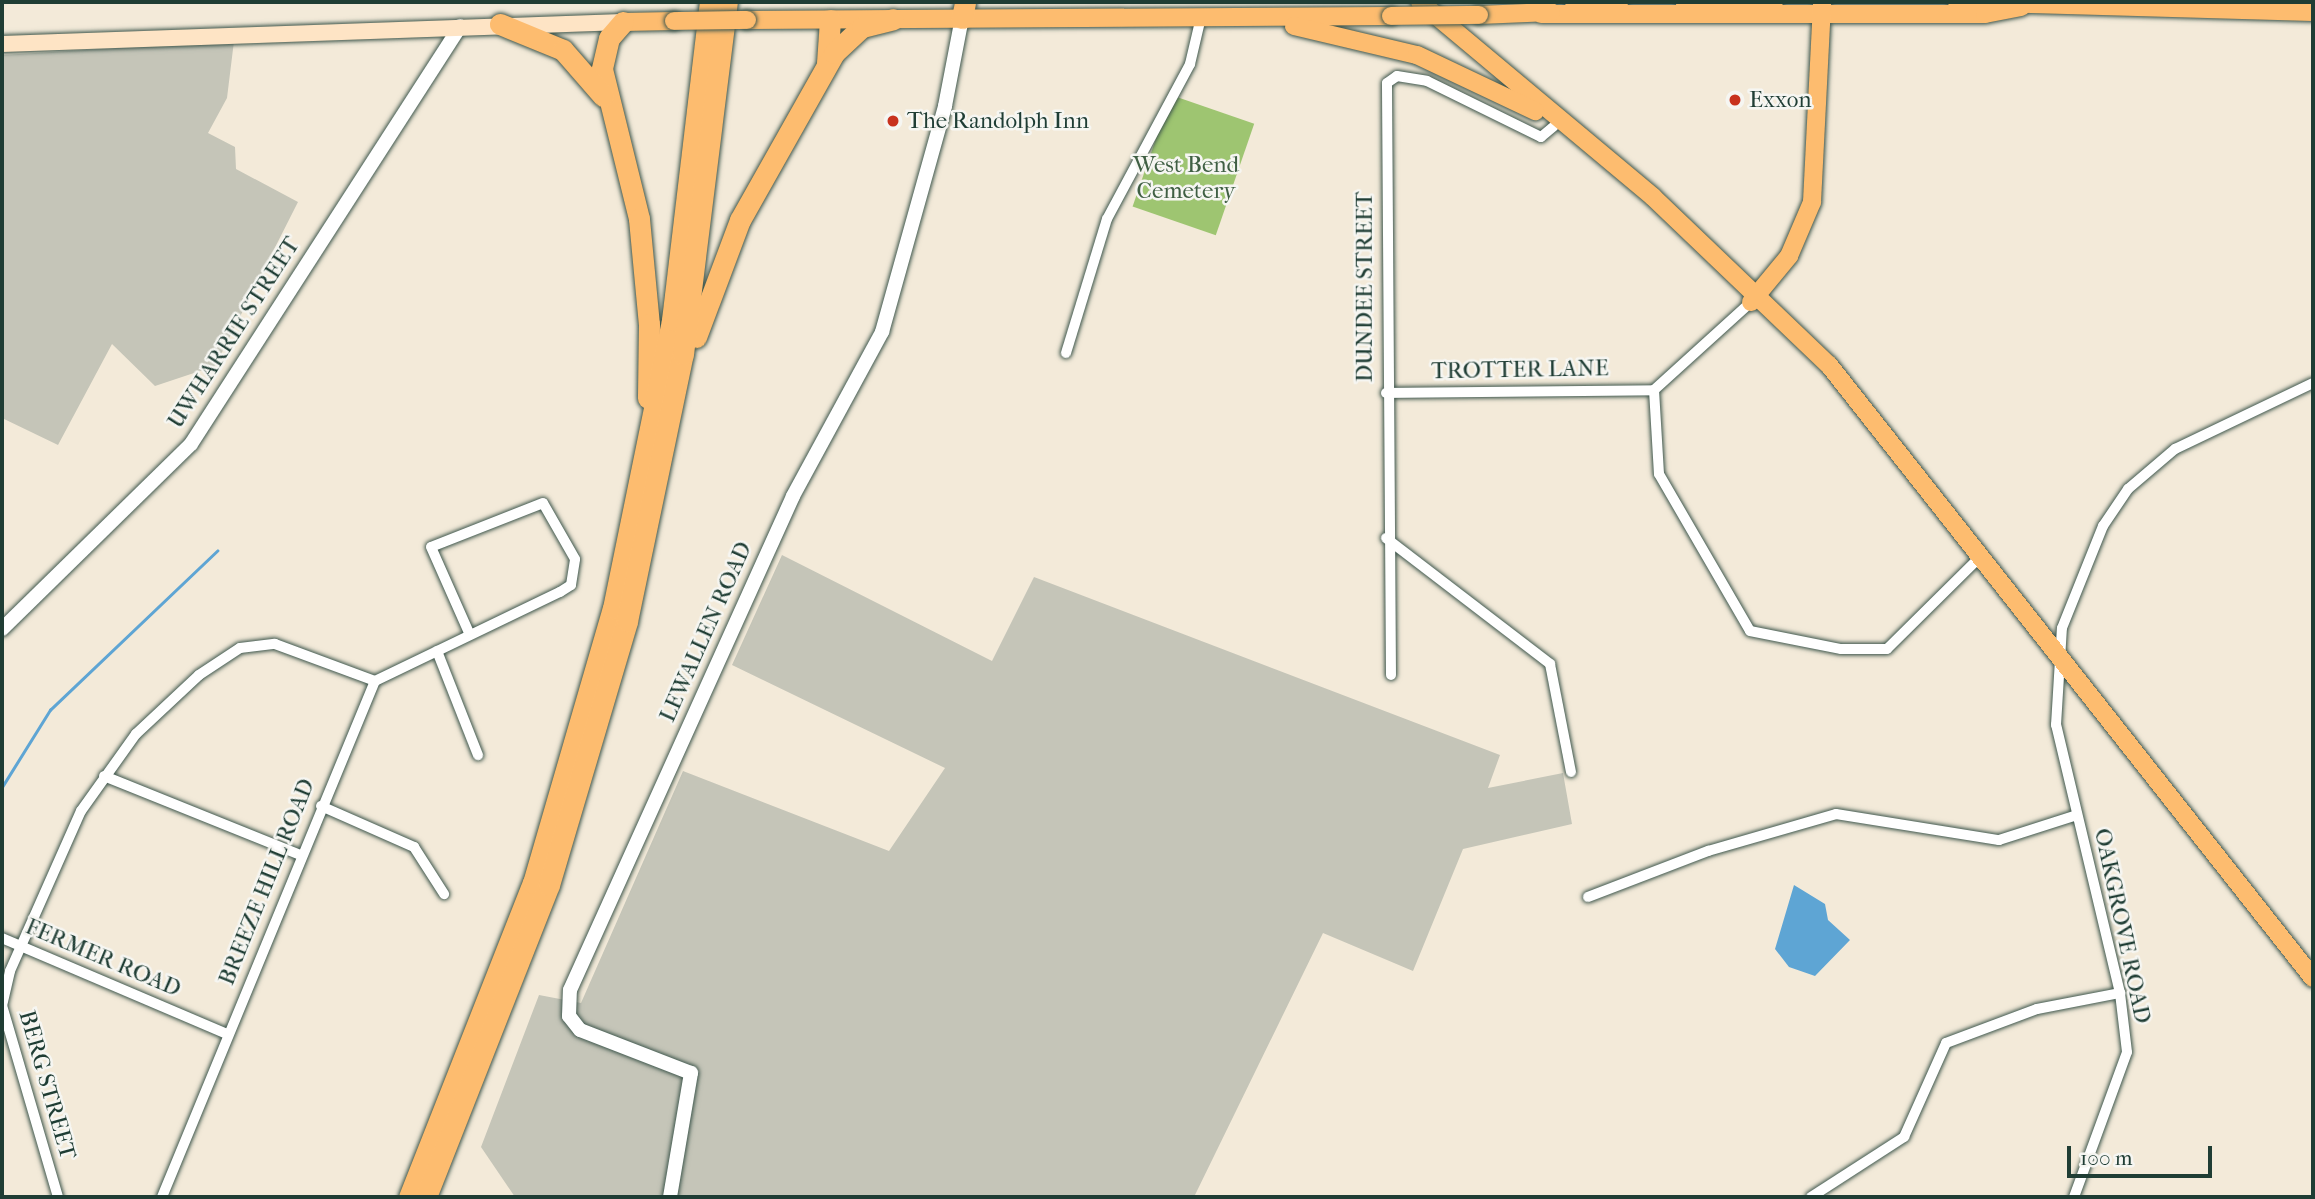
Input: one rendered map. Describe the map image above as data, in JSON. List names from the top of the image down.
{
  "streets": {
    "street": [
      "DUNDEE STREET",
      "UWHARRIE STREET",
      "TROTTER LANE",
      "LEWALLEN ROAD",
      "BREEZE HILL ROAD",
      "OAKGROVE ROAD",
      "FERMER ROAD",
      "BERG STREET"
    ]
  },
  "crossings": [
    ["DUNDEE STREET", "TROTTER LANE"],
    ["BREEZE HILL ROAD", "FERMER ROAD"],
    ["BREEZE HILL ROAD", "BERG STREET"],
    ["FERMER ROAD", "BERG STREET"]
  ],
  "parks": ["West Bend Cemetery"],
  "places": ["Exxon", "The Randolph Inn"],
  "scale_bar": "100 m"
}
